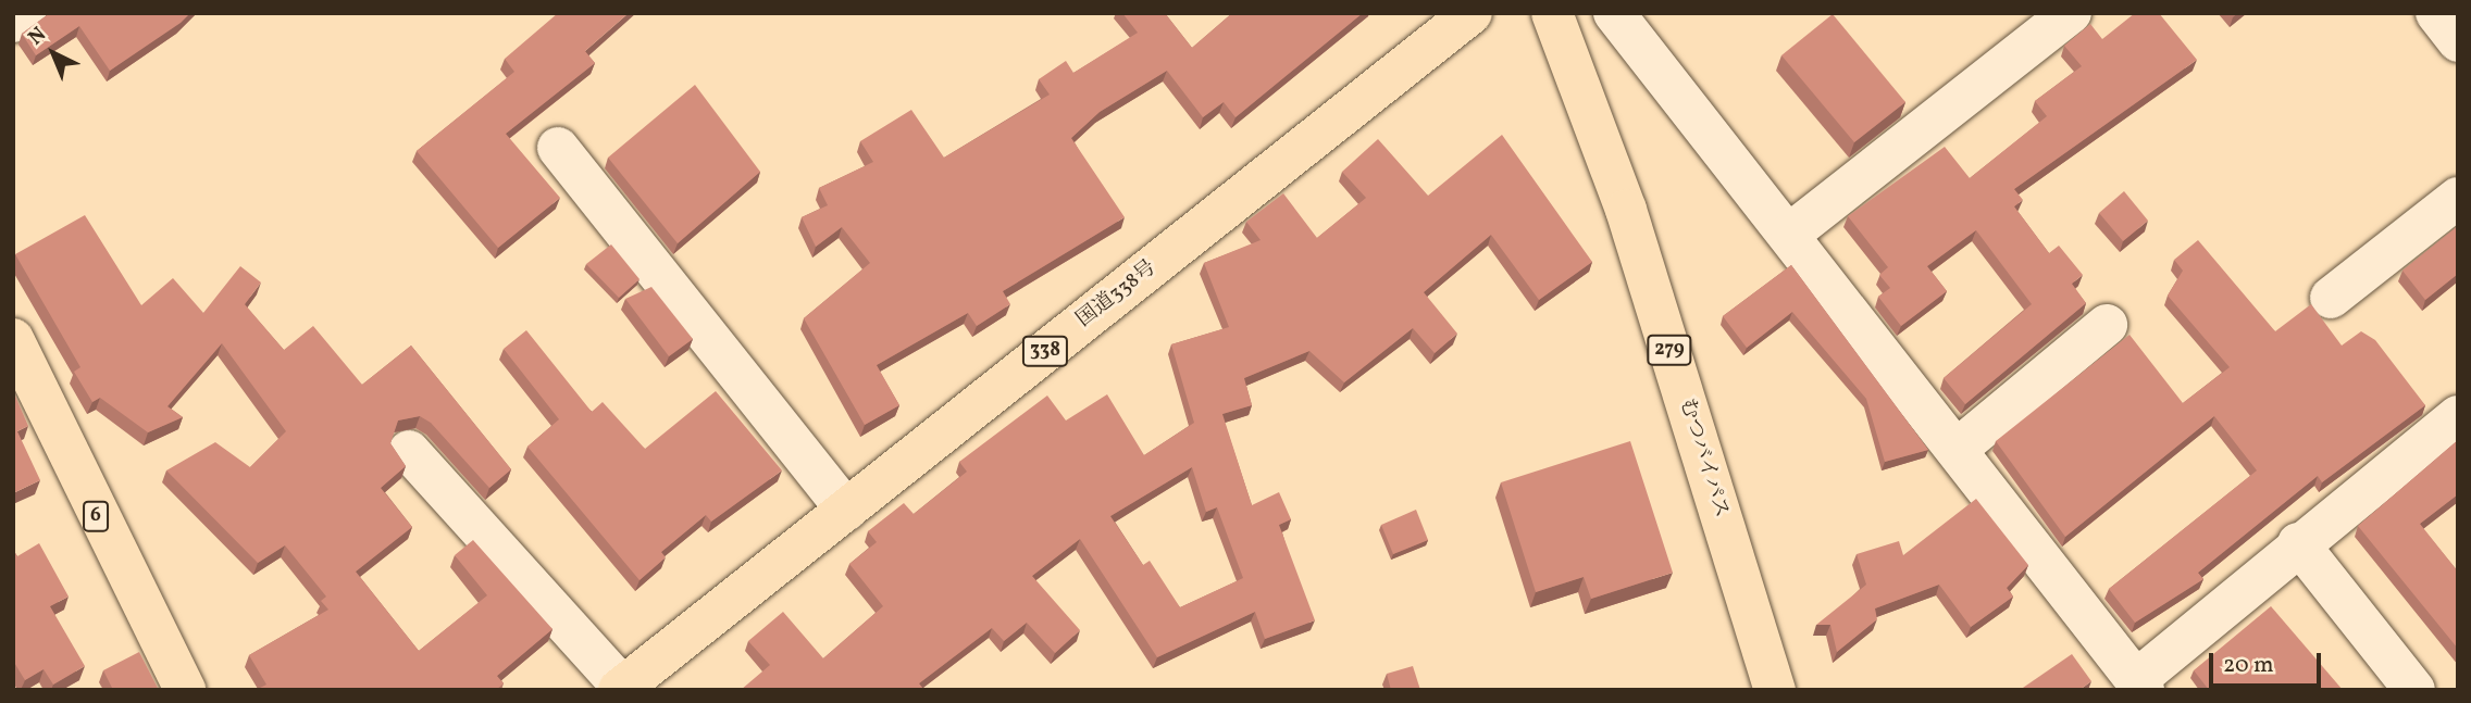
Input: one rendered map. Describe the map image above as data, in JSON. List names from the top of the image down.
{
  "streets": {
    "main road": [
      "国道338号",
      "279",
      "338",
      "むつバイパス",
      "6"
    ]
  },
  "scale_bar": "20 m",
  "north": "top left"
}
